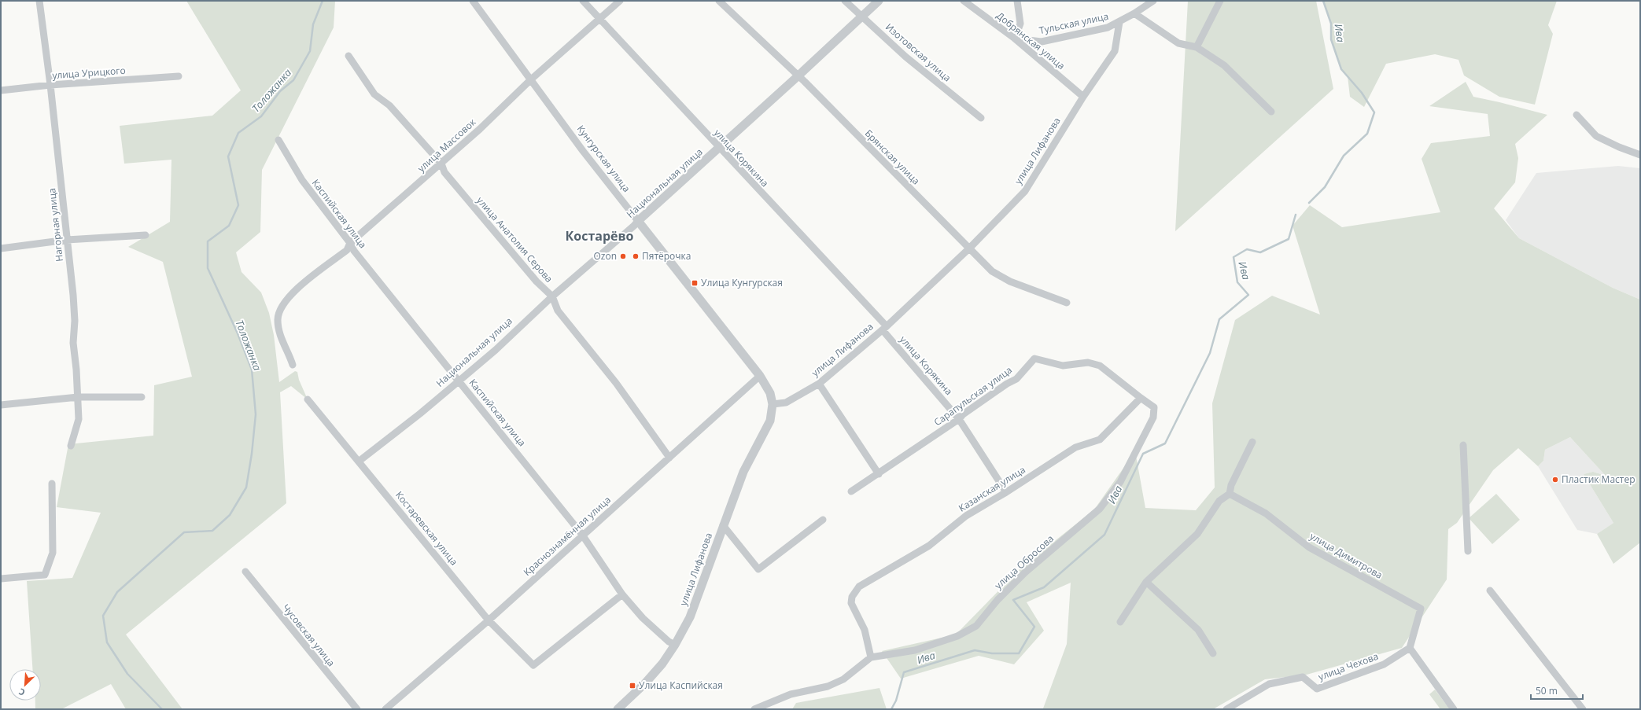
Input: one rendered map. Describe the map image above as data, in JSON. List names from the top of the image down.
{
  "streets": {
    "street": [
      "Тульская улица",
      "Добрянская улица",
      "Изотовская улица",
      "улица Урицкого",
      "улица Массовок",
      "улица Лифанова",
      "Брянская улица",
      "улица Корякина",
      "Кунгурская улица",
      "Национальная улица",
      "Каспийская улица",
      "Нагорная улица",
      "улица Анатолия Серова",
      "Сарапульская улица",
      "Казанская улица",
      "Костаревская улица",
      "Краснознамённая улица",
      "улица Димитрова",
      "улица Обросова",
      "Чусовская улица",
      "улица Чехова"
    ]
  },
  "crossings": [
    ["Тульская улица", "Добрянская улица"],
    ["Тульская улица", "улица Лифанова"],
    ["Добрянская улица", "улица Лифанова"],
    ["Изотовская улица", "Национальная улица"],
    ["улица Урицкого", "Нагорная улица"],
    ["улица Массовок", "улица Корякина"],
    ["улица Массовок", "Кунгурская улица"],
    ["улица Массовок", "Каспийская улица"],
    ["улица Массовок", "улица Анатолия Серова"],
    ["улица Лифанова", "Брянская улица"],
    ["улица Лифанова", "улица Корякина"],
    ["улица Лифанова", "Кунгурская улица"],
    ["улица Лифанова", "Каспийская улица"],
    ["Брянская улица", "Национальная улица"],
    ["улица Корякина", "Национальная улица"],
    ["улица Корякина", "Сарапульская улица"],
    ["улица Корякина", "Казанская улица"],
    ["Кунгурская улица", "Национальная улица"],
    ["Кунгурская улица", "Краснознамённая улица"],
    ["Национальная улица", "Каспийская улица"],
    ["Национальная улица", "улица Анатолия Серова"],
    ["Национальная улица", "Костаревская улица"],
    ["Каспийская улица", "Костаревская улица"],
    ["Каспийская улица", "Краснознамённая улица"],
    ["улица Анатолия Серова", "Краснознамённая улица"],
    ["Сарапульская улица", "Казанская улица"],
    ["Сарапульская улица", "улица Обросова"],
    ["Казанская улица", "улица Обросова"],
    ["Костаревская улица", "Краснознамённая улица"],
    ["улица Димитрова", "улица Чехова"]
  ],
  "districts": ["Костарёво"],
  "water": ["Ива", "Толожанка"],
  "places": {
    "other": ["Ozon", "Пятёрочка", "Пластик Мастер"],
    "transit": ["Улица Кунгурская", "Улица Каспийская"]
  },
  "scale_bar": "50 m",
  "north": "bottom left"
}
